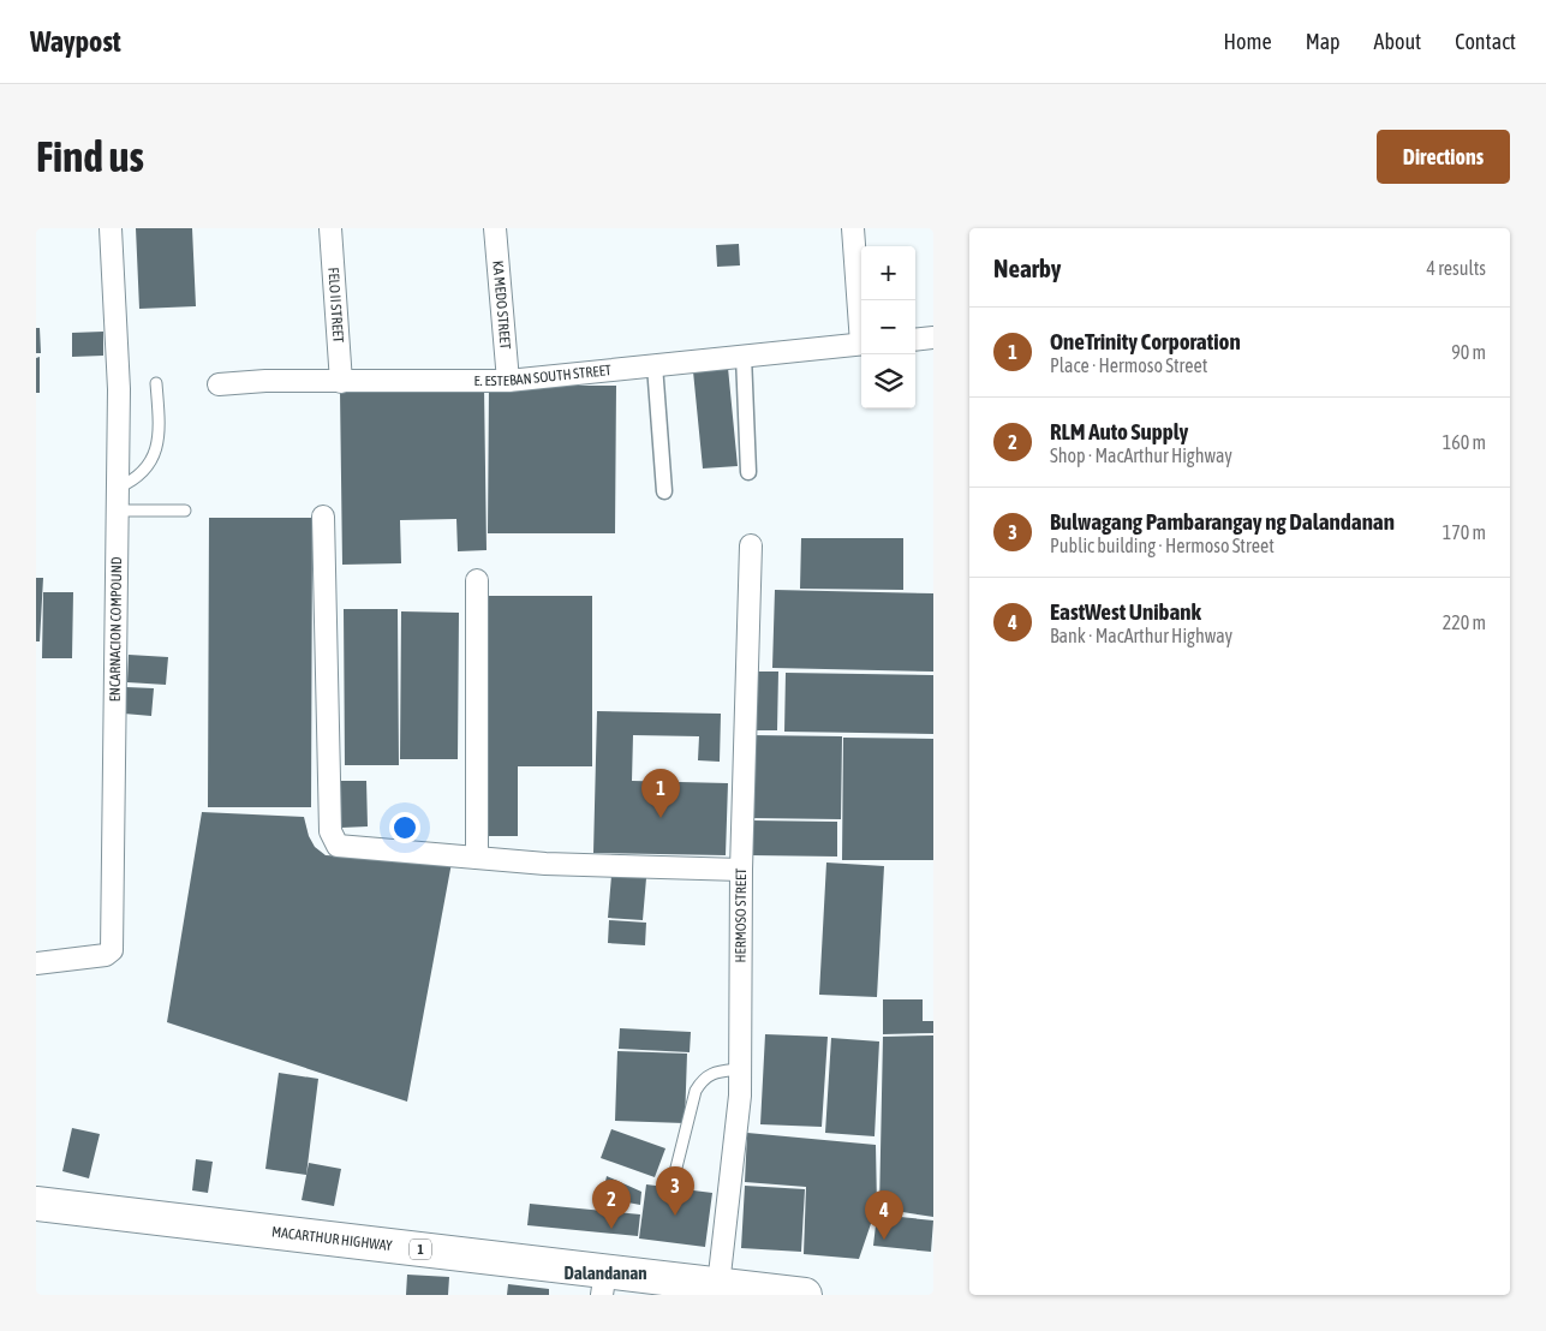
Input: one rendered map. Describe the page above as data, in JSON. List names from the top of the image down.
{
  "streets": {
    "highway": ["MACARTHUR HIGHWAY", "1"],
    "street": [
      "FELO II STREET",
      "KA MEDO STREET",
      "E. ESTEBAN SOUTH STREET",
      "ENCARNACION COMPOUND",
      "HERMOSO STREET"
    ]
  },
  "crossings": [
    ["FELO II STREET", "E. ESTEBAN SOUTH STREET"],
    ["KA MEDO STREET", "E. ESTEBAN SOUTH STREET"],
    ["HERMOSO STREET", "MACARTHUR HIGHWAY"]
  ],
  "districts": ["Dalandanan"],
  "page": {
    "header": "Waypost",
    "nav": [
      "Home",
      "Map",
      "About",
      "Contact"
    ],
    "buttons": "Directions",
    "title": "Find us",
    "heading": ["Nearby", "4 results"],
    "map_buttons": ["+", "−"],
    "list": [
      {
        "mark": "1",
        "name": "OneTrinity Corporation",
        "note": "Place · Hermoso Street",
        "value": "90 m"
      },
      {
        "mark": "2",
        "name": "RLM Auto Supply",
        "note": "Shop · MacArthur Highway",
        "value": "160 m"
      },
      {
        "mark": "3",
        "name": "Bulwagang Pambarangay ng Dalandanan",
        "note": "Public building · Hermoso Street",
        "value": "170 m"
      },
      {
        "mark": "4",
        "name": "EastWest Unibank",
        "note": "Bank · MacArthur Highway",
        "value": "220 m"
      }
    ],
    "pins": [
      "1",
      "3",
      "2",
      "4"
    ]
  }
}
